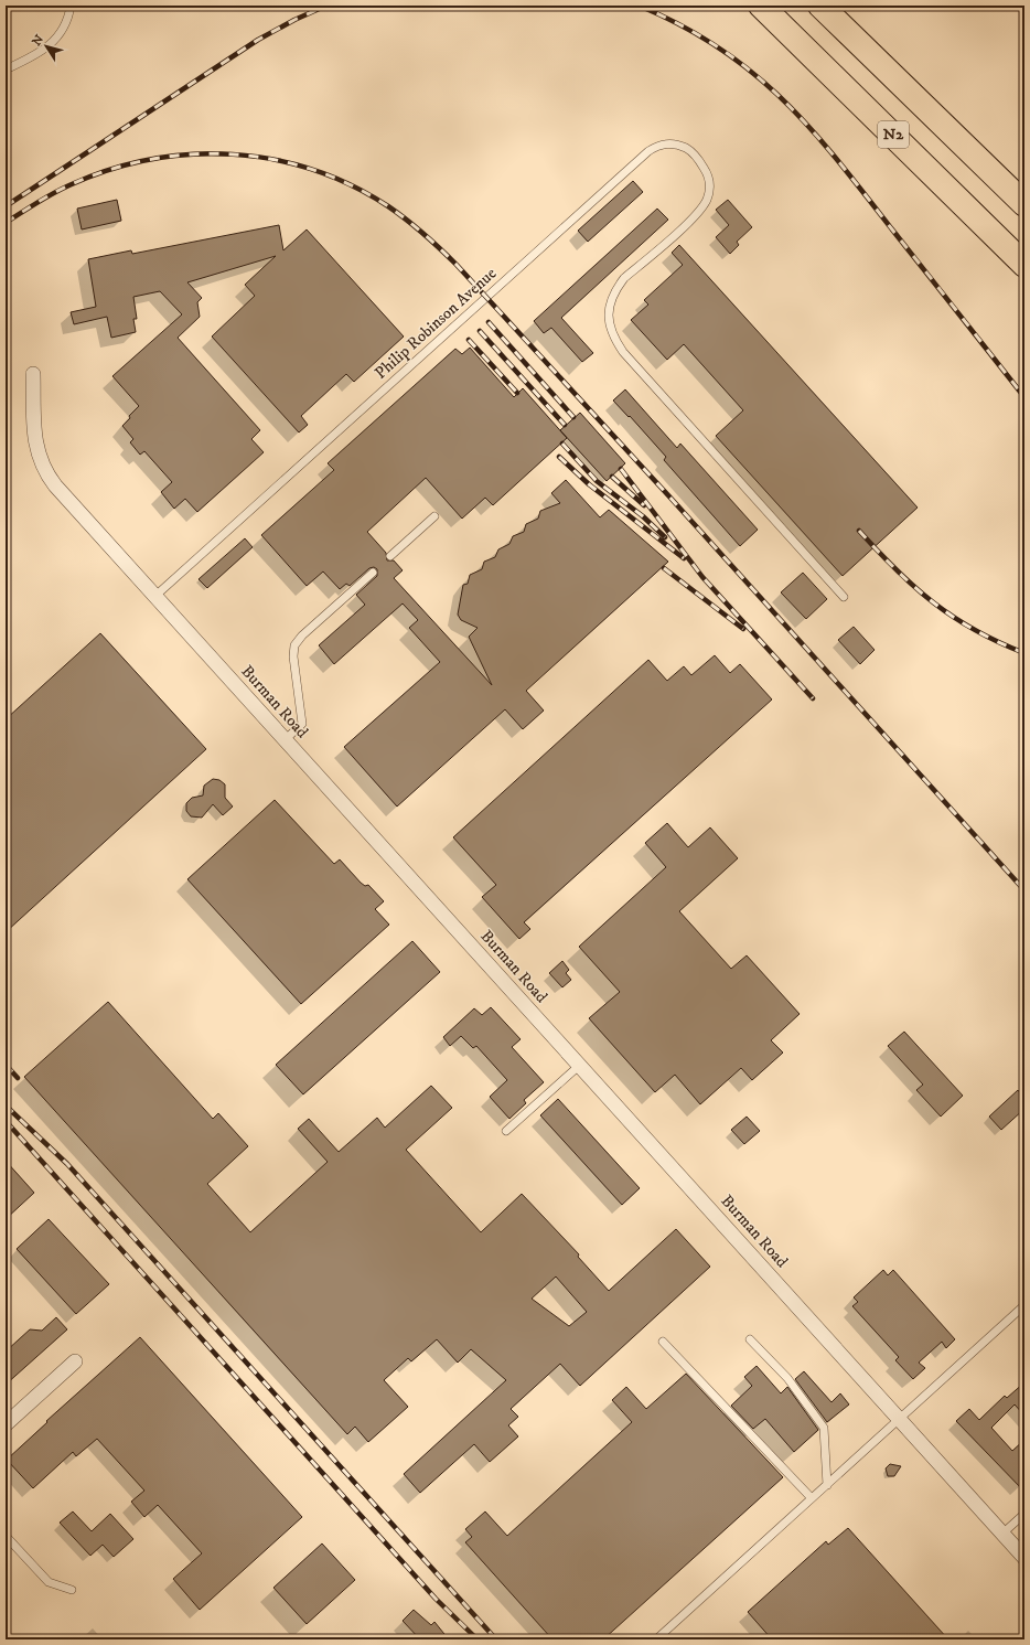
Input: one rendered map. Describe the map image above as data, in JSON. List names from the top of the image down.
{
  "streets": {
    "highway": ["N2"],
    "street": ["Burman Road"],
    "lane": ["Philip Robinson Avenue"]
  },
  "crossings": [
    ["Philip Robinson Avenue", "Burman Road"]
  ],
  "north": "top left"
}
